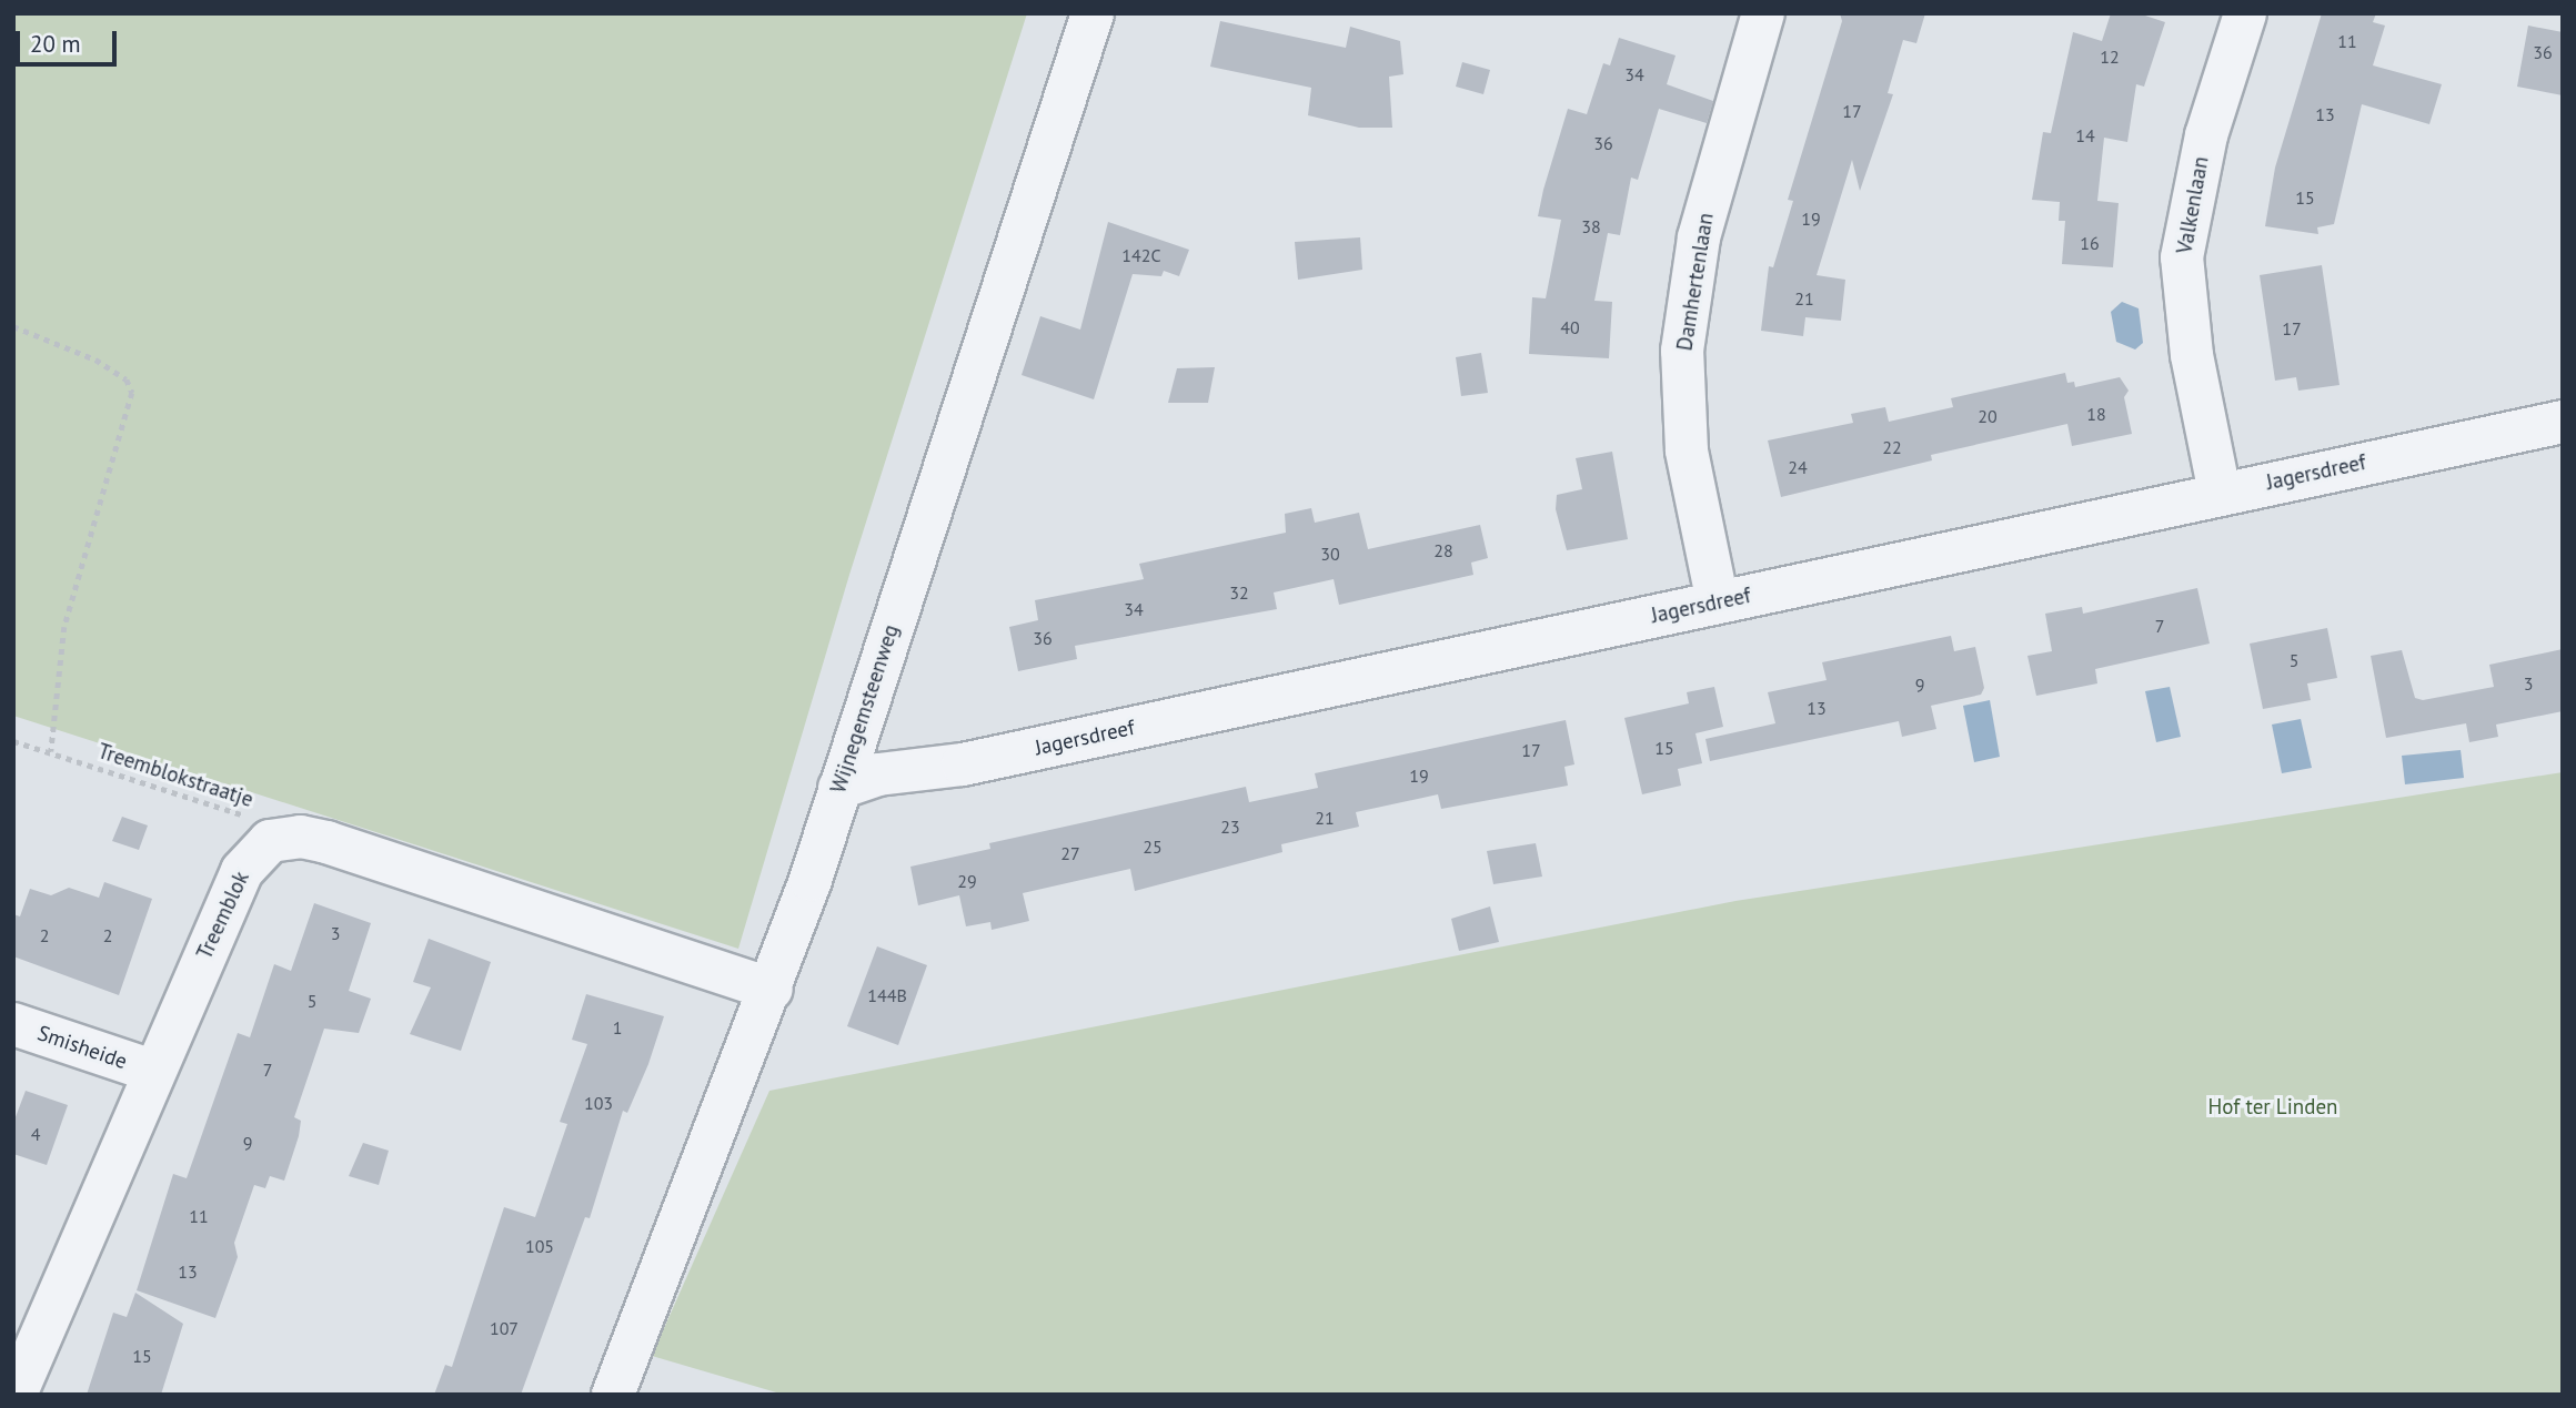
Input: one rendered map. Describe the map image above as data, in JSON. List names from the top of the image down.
{
  "streets": {
    "street": [
      "Valkenlaan",
      "Damhertenlaan",
      "Jagersdreef",
      "Wijnegemsteenweg",
      "Treemblok",
      "Smisheide"
    ],
    "path": ["Treemblokstraatje"]
  },
  "crossings": [
    ["Valkenlaan", "Jagersdreef"],
    ["Damhertenlaan", "Jagersdreef"],
    ["Jagersdreef", "Wijnegemsteenweg"],
    ["Wijnegemsteenweg", "Treemblok"],
    ["Treemblok", "Smisheide"]
  ],
  "parks": ["Hof ter Linden"],
  "house_numbers": [
    "11",
    "36",
    "12",
    "34",
    "17",
    "13",
    "14",
    "36",
    "15",
    "19",
    "38",
    "16",
    "142C",
    "21",
    "40",
    "17",
    "18",
    "20",
    "22",
    "24",
    "28",
    "30",
    "32",
    "34",
    "7",
    "36",
    "5",
    "3",
    "9",
    "13",
    "15",
    "17",
    "19",
    "21",
    "23",
    "25",
    "27",
    "29",
    "3",
    "2",
    "2",
    "144B",
    "5",
    "1",
    "7",
    "103",
    "4",
    "9",
    "11",
    "105",
    "13",
    "107",
    "15"
  ],
  "scale_bar": "20 m"
}
